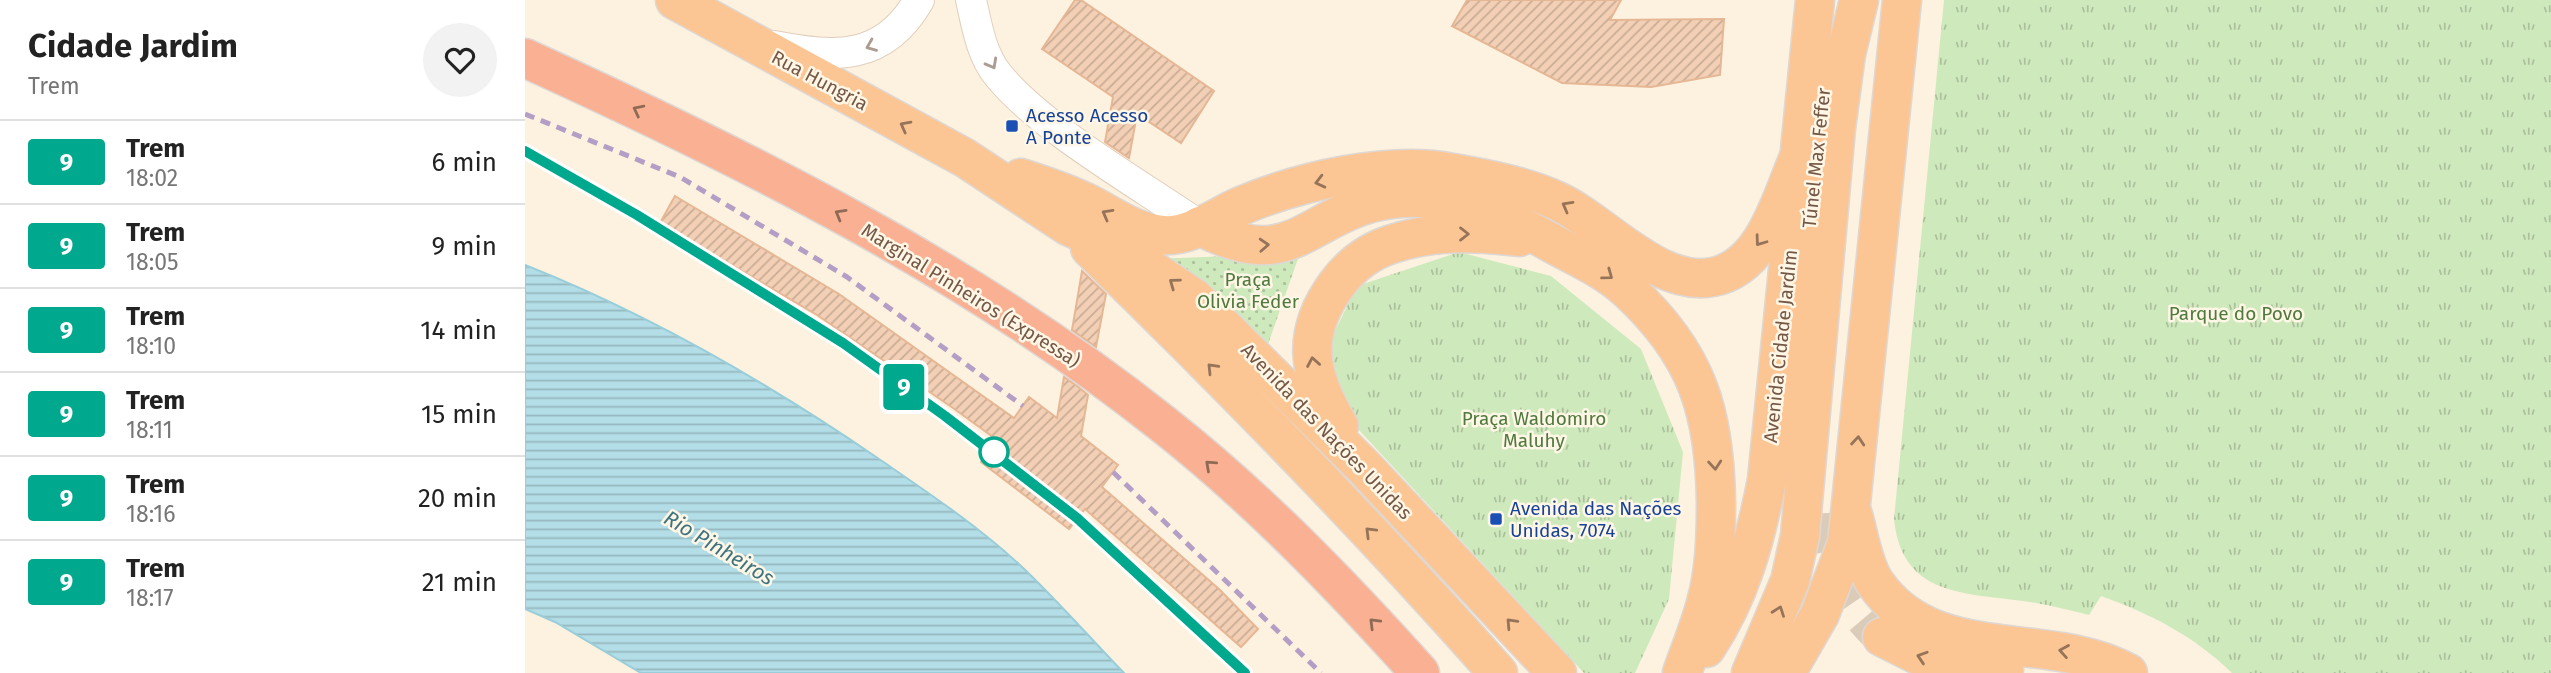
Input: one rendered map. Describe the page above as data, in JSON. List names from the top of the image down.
{
  "streets": {
    "highway": [
      "Rua Hungria",
      "Túnel Max Feffer",
      "Marginal Pinheiros (Expressa)",
      "Avenida Cidade Jardim",
      "Avenida das Nações Unidas"
    ]
  },
  "crossings": [
    ["Rua Hungria", "Avenida das Nações Unidas"],
    ["Túnel Max Feffer", "Avenida Cidade Jardim"]
  ],
  "one_way": ["Rua Hungria", "Marginal Pinheiros (Expressa)", "Avenida das Nações Unidas"],
  "water": ["Rio Pinheiros"],
  "parks": ["Praça Olivia Feder", "Parque do Povo", "Praça Waldomiro Maluhy"],
  "places": {
    "transit": ["Acesso Acesso A Ponte", "Avenida das Nações Unidas, 7074"]
  },
  "page": {
    "heading": ["Cidade Jardim", "Trem"],
    "on_map": "9",
    "list": [
      {
        "mark": "9",
        "name": "Trem",
        "note": "18:02",
        "value": "6 min"
      },
      {
        "mark": "9",
        "name": "Trem",
        "note": "18:05",
        "value": "9 min"
      },
      {
        "mark": "9",
        "name": "Trem",
        "note": "18:10",
        "value": "14 min"
      },
      {
        "mark": "9",
        "name": "Trem",
        "note": "18:11",
        "value": "15 min"
      },
      {
        "mark": "9",
        "name": "Trem",
        "note": "18:16",
        "value": "20 min"
      },
      {
        "mark": "9",
        "name": "Trem",
        "note": "18:17",
        "value": "21 min"
      }
    ]
  }
}
